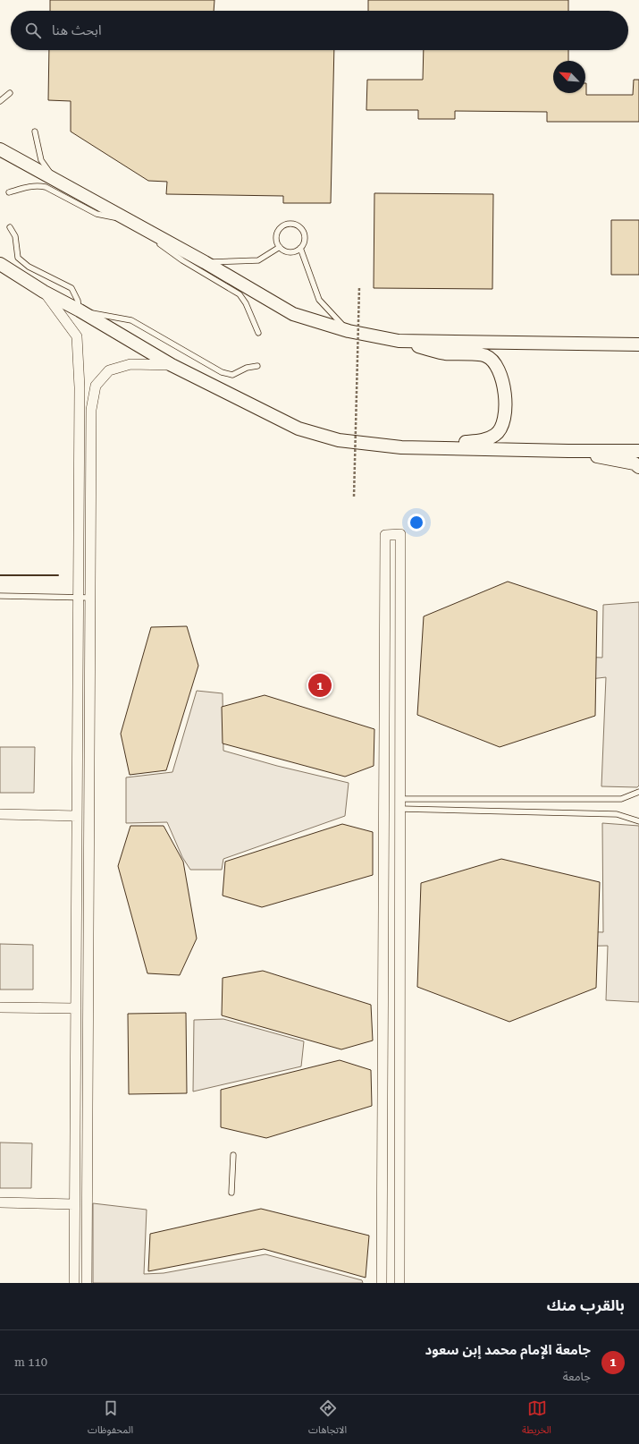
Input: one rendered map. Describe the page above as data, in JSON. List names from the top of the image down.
{
  "north": "top left",
  "page": {
    "search": "ابحث هنا",
    "pins": "1",
    "heading": "بالقرب منك",
    "list": [
      {
        "mark": "1",
        "name": "جامعة الإمام محمد إبن سعود",
        "note": "جامعة",
        "value": "110 m"
      }
    ],
    "nav": ["الخريطة", "الاتجاهات", "المحفوظات"]
  }
}
